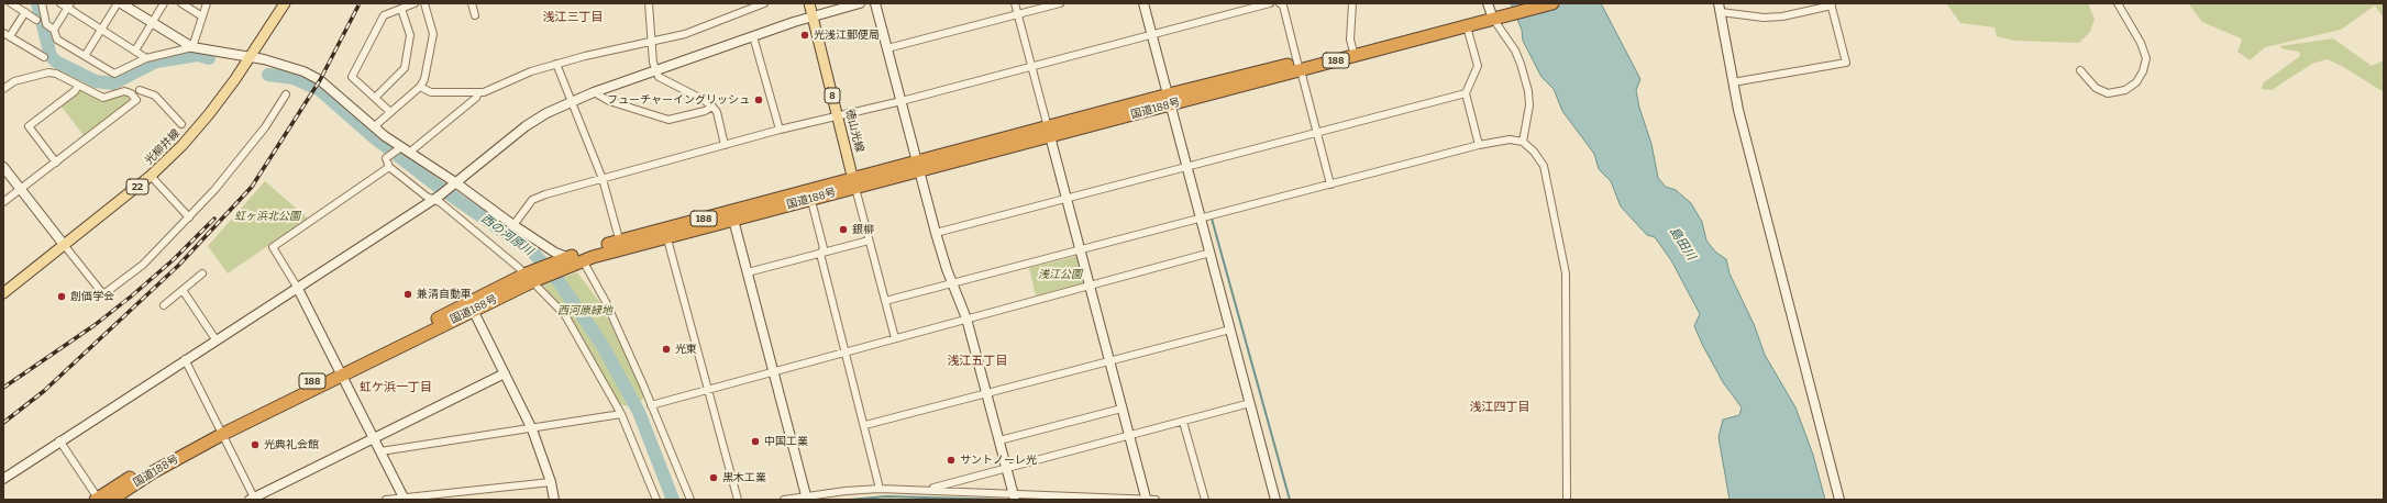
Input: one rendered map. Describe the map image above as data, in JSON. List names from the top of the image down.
{
  "streets": {
    "highway": ["188", "国道188号"],
    "main road": [
      "8",
      "徳山光線",
      "光柳井線",
      "22"
    ]
  },
  "crossings": [
    ["国道188号", "徳山光線"]
  ],
  "districts": [
    "浅江三丁目",
    "浅江五丁目",
    "虹ケ浜一丁目",
    "浅江四丁目"
  ],
  "water": ["西の河原川", "島田川"],
  "parks": ["虹ヶ浜北公園", "浅江公園", "西河原緑地"],
  "places": [
    "光浅江郵便局",
    "フューチャーイングリッシュ",
    "銀柳",
    "兼清自動車",
    "創価学会",
    "光東",
    "中国工業",
    "光典礼会館",
    "サントノーレ光",
    "黒木工業"
  ]
}
